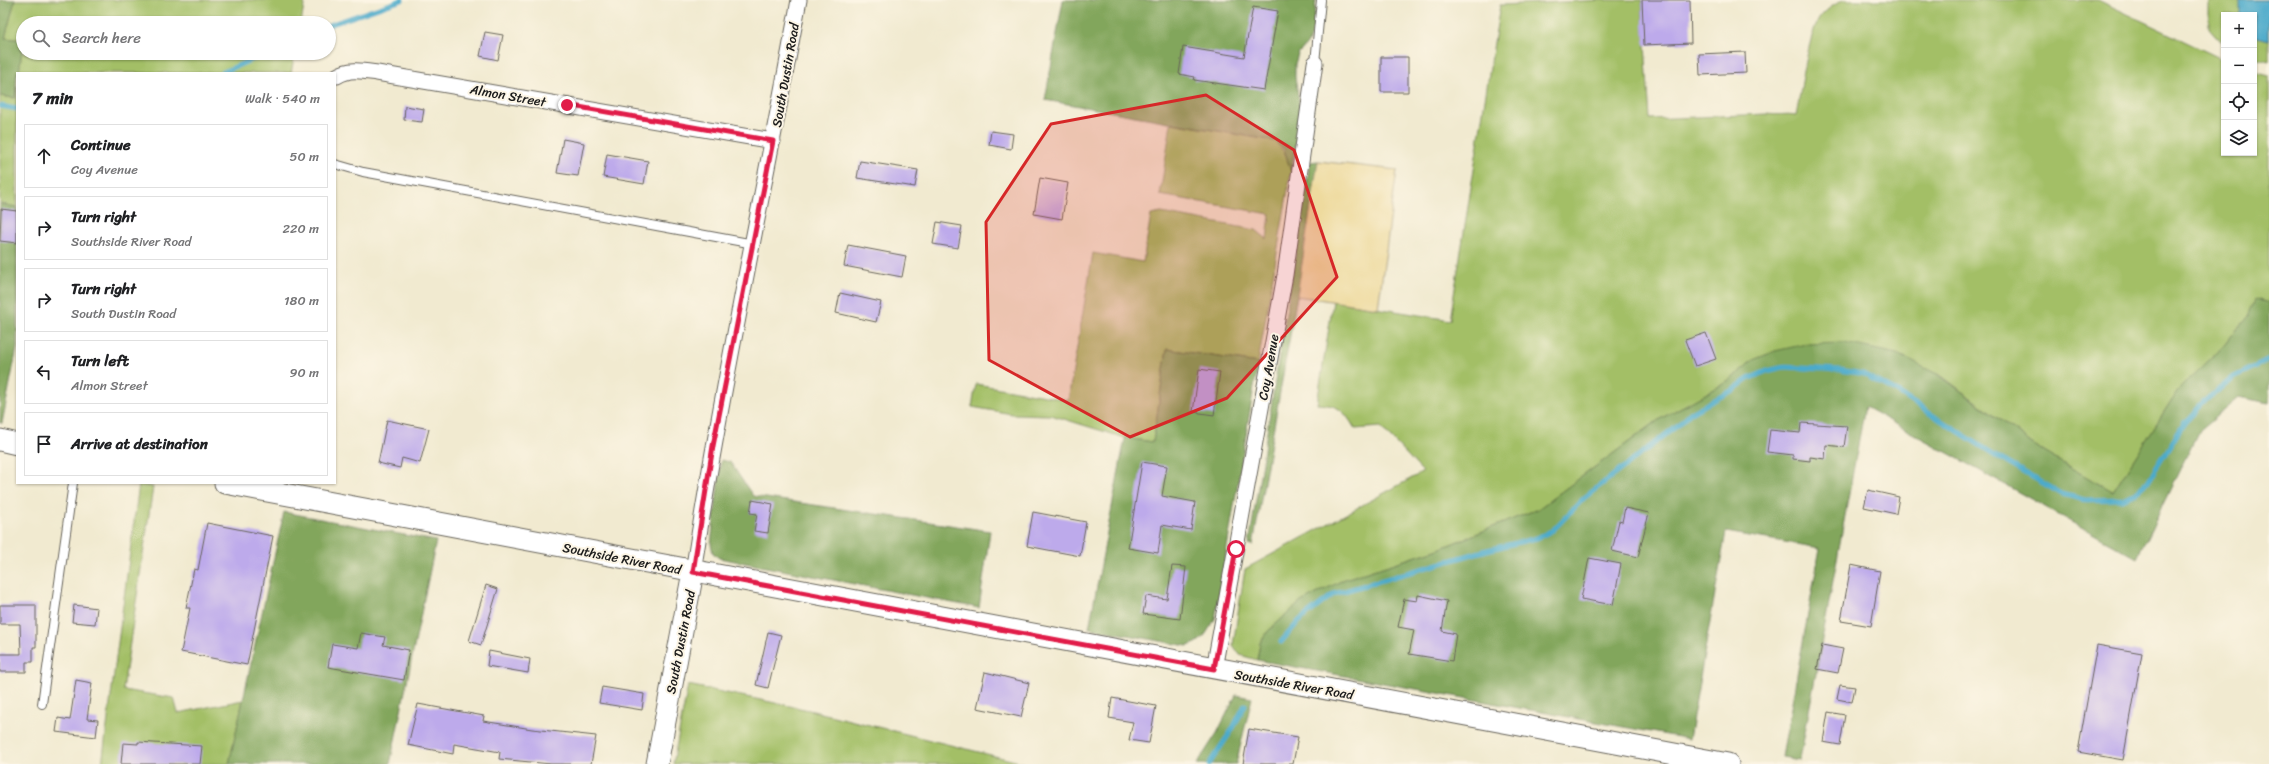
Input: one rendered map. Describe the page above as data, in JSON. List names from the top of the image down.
{
  "streets": {
    "main road": ["South Dustin Road", "Southside River Road"],
    "street": ["Almon Street", "Coy Avenue"]
  },
  "crossings": [
    ["South Dustin Road", "Almon Street"],
    ["South Dustin Road", "Southside River Road"],
    ["Coy Avenue", "Southside River Road"]
  ],
  "page": {
    "map_buttons": ["+", "−"],
    "search": "Search here",
    "heading": ["7 min", "Walk · 540 m"],
    "list": [
      ["Continue", "Coy Avenue", "50 m"],
      ["Turn right", "Southside River Road", "220 m"],
      ["Turn right", "South Dustin Road", "180 m"],
      ["Turn left", "Almon Street", "90 m"],
      "Arrive at destination"
    ]
  }
}
